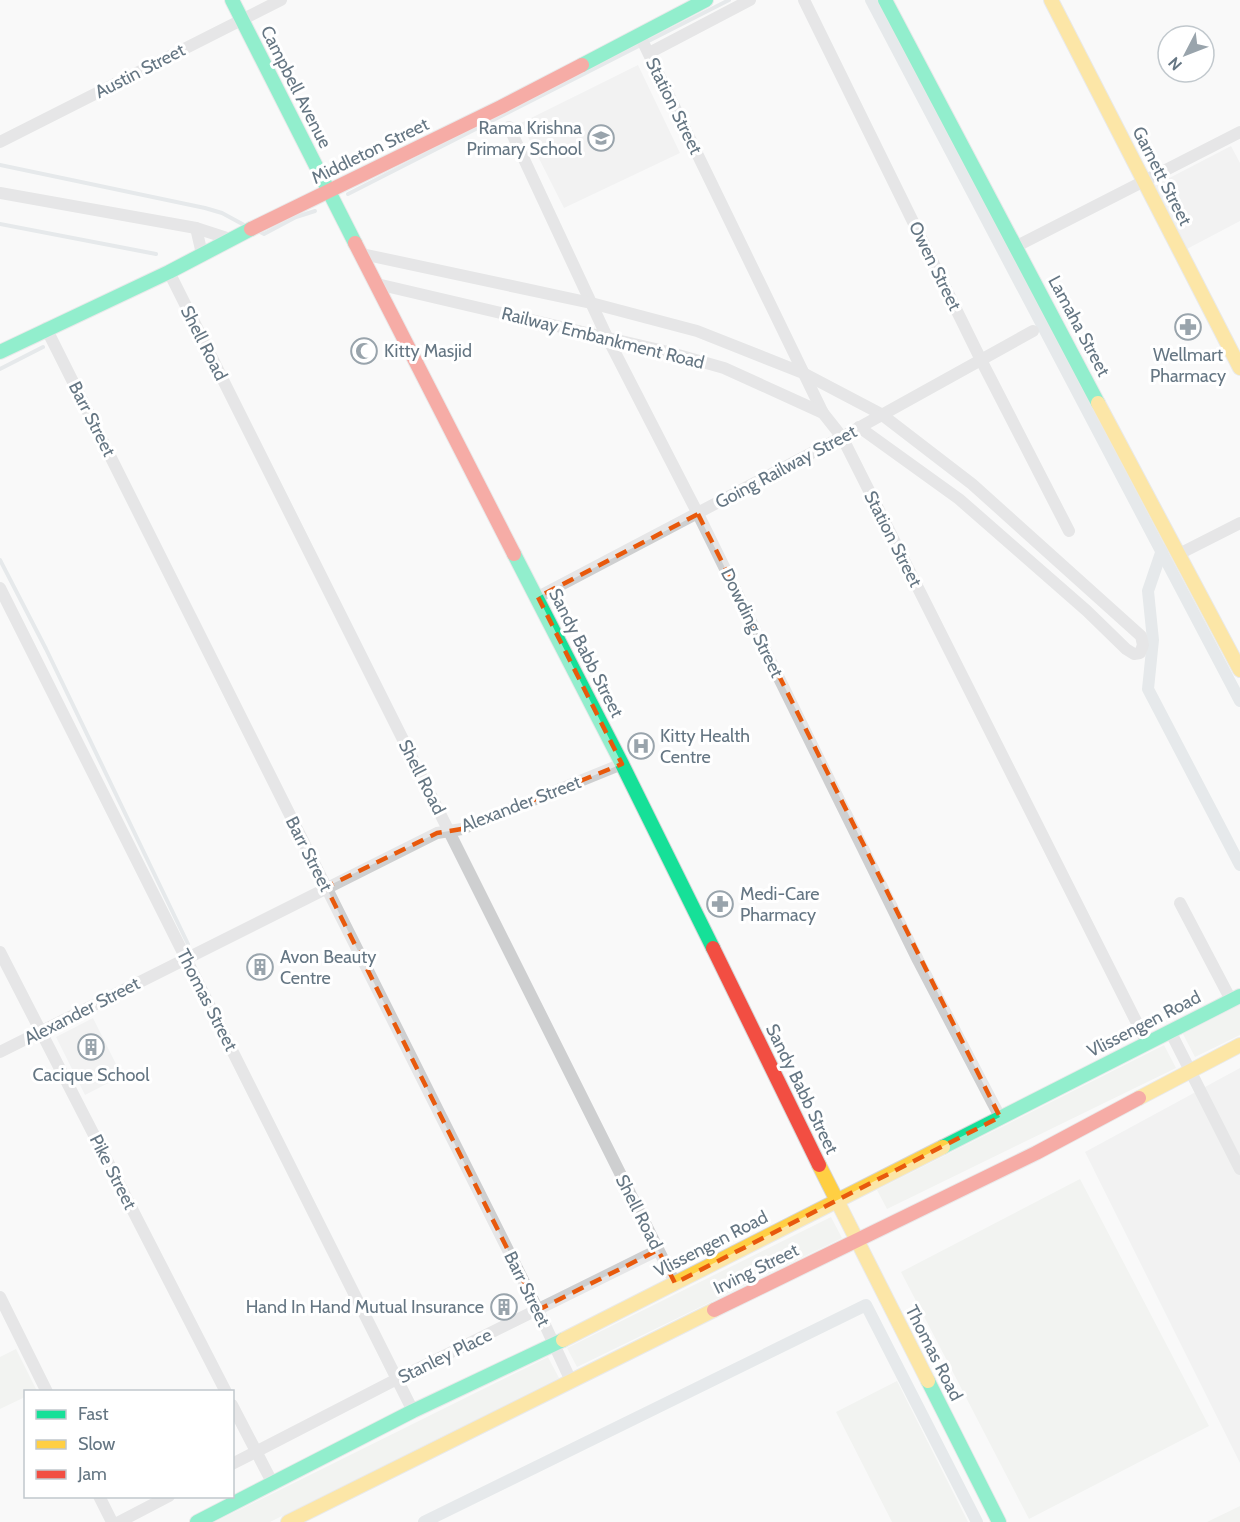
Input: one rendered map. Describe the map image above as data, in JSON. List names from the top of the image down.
{
  "streets": {
    "street": [
      "Austin Street",
      "Campbell Avenue",
      "Station Street",
      "Middleton Street",
      "Garnett Street",
      "Owen Street",
      "Lamaha Street",
      "Railway Embankment Road",
      "Shell Road",
      "Barr Street",
      "Going Railway Street",
      "Dowding Street",
      "Sandy Babb Street",
      "Alexander Street",
      "Thomas Street",
      "Vlissengen Road",
      "Pike Street",
      "Irving Street",
      "Thomas Road",
      "Stanley Place"
    ]
  },
  "crossings": [
    ["Austin Street", "Campbell Avenue"],
    ["Campbell Avenue", "Middleton Street"],
    ["Campbell Avenue", "Sandy Babb Street"],
    ["Station Street", "Middleton Street"],
    ["Station Street", "Railway Embankment Road"],
    ["Station Street", "Going Railway Street"],
    ["Station Street", "Vlissengen Road"],
    ["Middleton Street", "Shell Road"],
    ["Middleton Street", "Barr Street"],
    ["Middleton Street", "Sandy Babb Street"],
    ["Owen Street", "Going Railway Street"],
    ["Railway Embankment Road", "Dowding Street"],
    ["Railway Embankment Road", "Sandy Babb Street"],
    ["Shell Road", "Alexander Street"],
    ["Shell Road", "Vlissengen Road"],
    ["Shell Road", "Stanley Place"],
    ["Barr Street", "Alexander Street"],
    ["Barr Street", "Vlissengen Road"],
    ["Barr Street", "Irving Street"],
    ["Barr Street", "Stanley Place"],
    ["Going Railway Street", "Dowding Street"],
    ["Going Railway Street", "Sandy Babb Street"],
    ["Dowding Street", "Vlissengen Road"],
    ["Sandy Babb Street", "Alexander Street"],
    ["Sandy Babb Street", "Vlissengen Road"],
    ["Sandy Babb Street", "Thomas Road"],
    ["Alexander Street", "Thomas Street"],
    ["Alexander Street", "Pike Street"],
    ["Thomas Street", "Vlissengen Road"],
    ["Thomas Street", "Stanley Place"],
    ["Vlissengen Road", "Thomas Road"],
    ["Irving Street", "Thomas Road"]
  ],
  "places": {
    "school or university": ["Rama Krishna Primary School"],
    "pharmacy": ["Wellmart Pharmacy", "Medi-Care Pharmacy"],
    "mosque": ["Kitty Masjid"],
    "hospital": ["Kitty Health Centre"],
    "building": ["Avon Beauty Centre", "Cacique School", "Hand In Hand Mutual Insurance"]
  },
  "legend": ["Fast", "Slow", "Jam"],
  "north": "bottom left"
}
